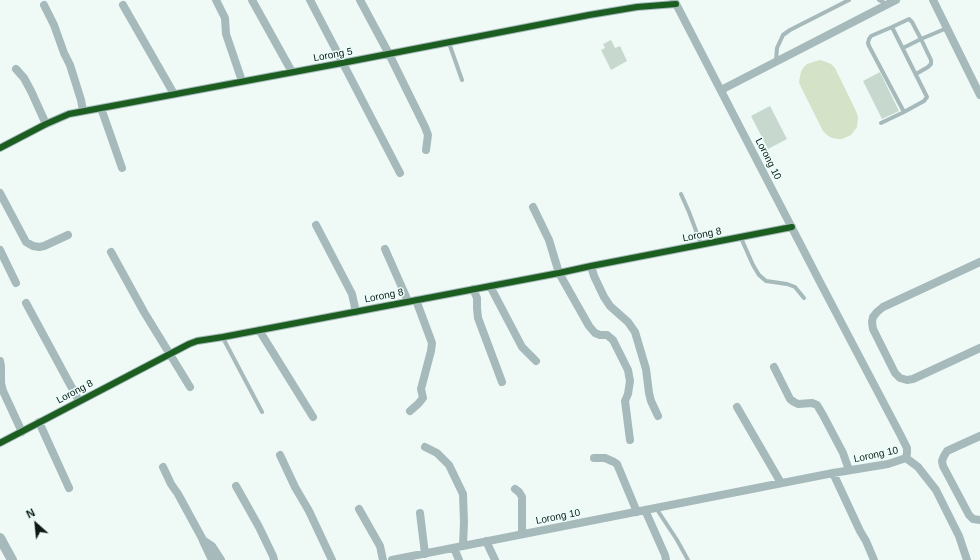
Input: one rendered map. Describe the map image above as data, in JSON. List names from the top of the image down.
{
  "streets": {
    "street": ["Lorong 5", "Lorong 10", "Lorong 8"]
  },
  "crossings": [
    ["Lorong 5", "Lorong 10"],
    ["Lorong 10", "Lorong 8"]
  ],
  "north": "top left"
}
